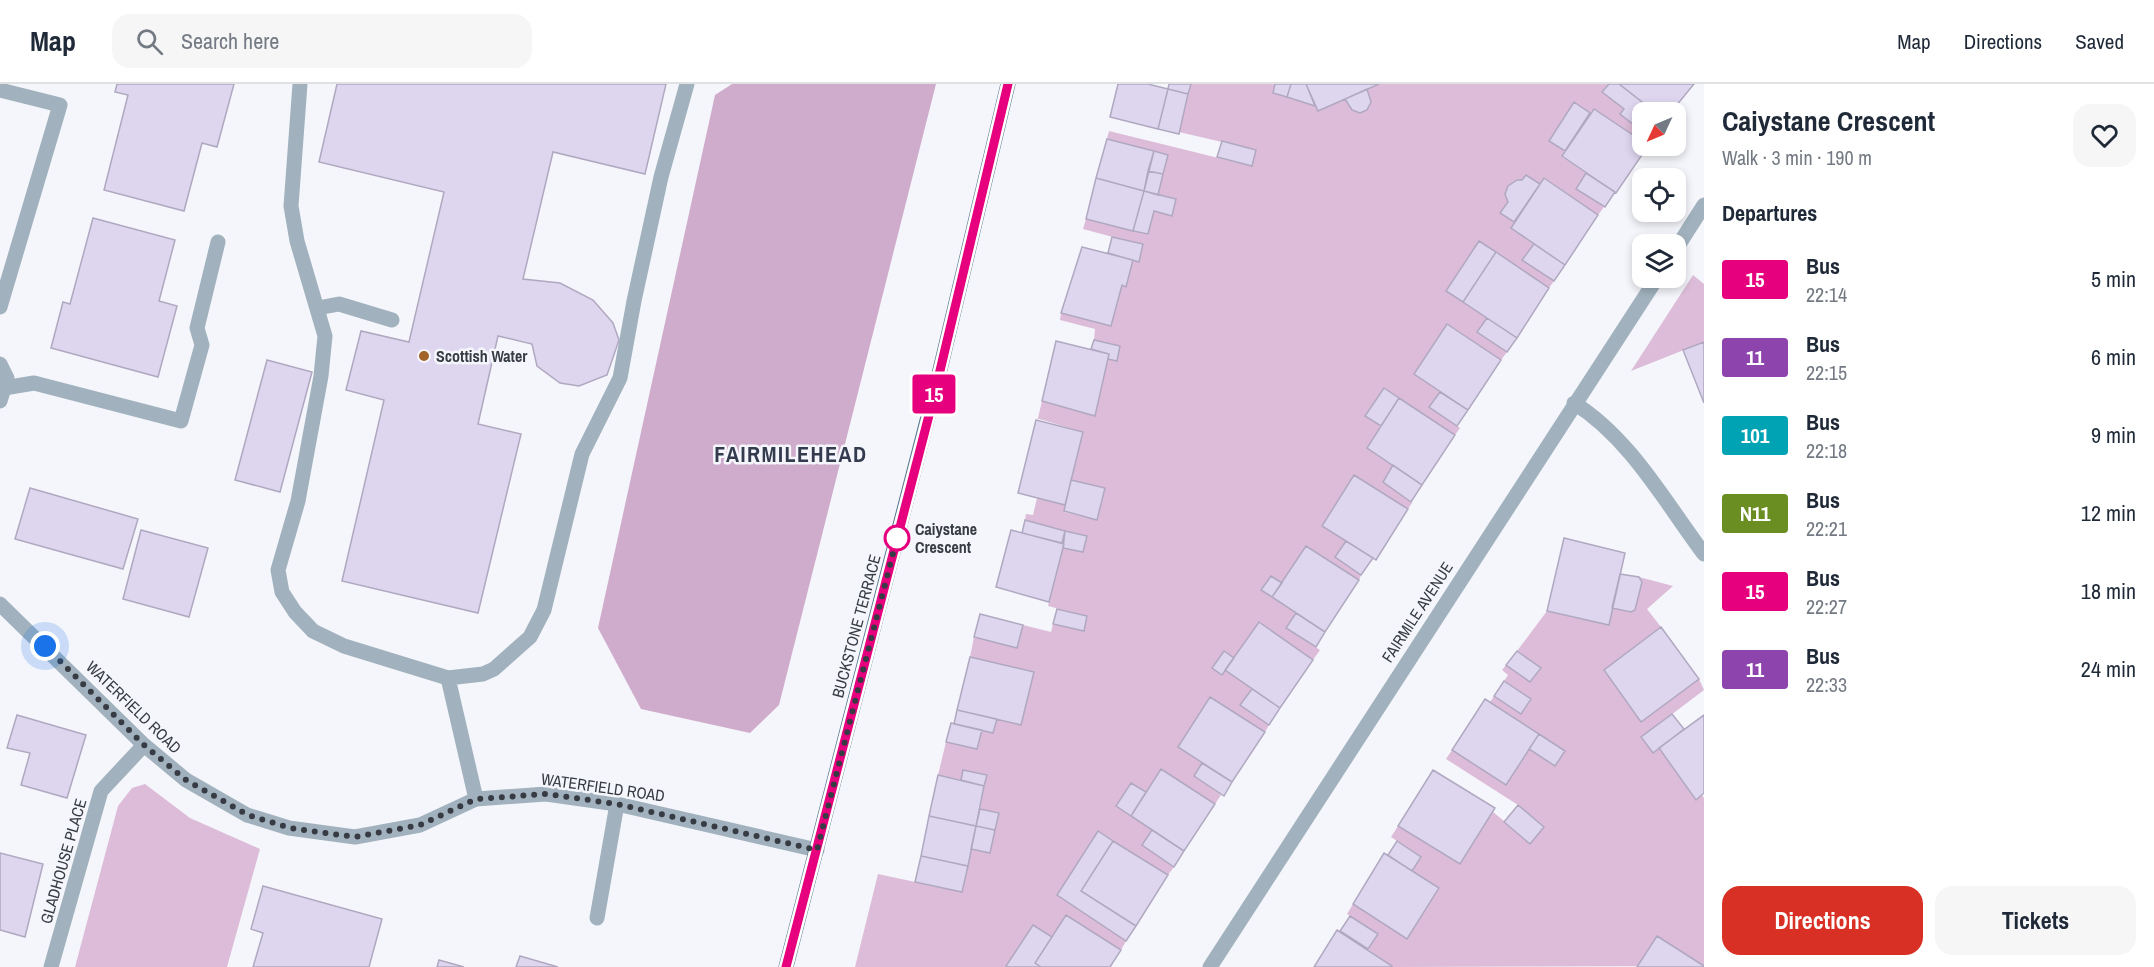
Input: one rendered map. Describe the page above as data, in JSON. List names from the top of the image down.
{
  "streets": {
    "main road": ["BUCKSTONE TERRACE"],
    "street": ["FAIRMILE AVENUE", "WATERFIELD ROAD", "GLADHOUSE PLACE"]
  },
  "crossings": [
    ["BUCKSTONE TERRACE", "WATERFIELD ROAD"],
    ["WATERFIELD ROAD", "GLADHOUSE PLACE"]
  ],
  "districts": ["FAIRMILEHEAD"],
  "places": ["Scottish Water", "Caiystane Crescent"],
  "lines": ["bus line 15"],
  "north": "bottom left",
  "page": {
    "header": "Map",
    "search": "Search here",
    "nav": ["Map", "Directions", "Saved"],
    "on_map": "15",
    "heading": [
      ["Caiystane Crescent", "Walk · 3 min · 190 m"],
      "Departures"
    ],
    "list": [
      {
        "mark": "15",
        "name": "Bus",
        "note": "22:14",
        "value": "5 min"
      },
      {
        "mark": "11",
        "name": "Bus",
        "note": "22:15",
        "value": "6 min"
      },
      {
        "mark": "101",
        "name": "Bus",
        "note": "22:18",
        "value": "9 min"
      },
      {
        "mark": "N11",
        "name": "Bus",
        "note": "22:21",
        "value": "12 min"
      },
      {
        "mark": "15",
        "name": "Bus",
        "note": "22:27",
        "value": "18 min"
      },
      {
        "mark": "11",
        "name": "Bus",
        "note": "22:33",
        "value": "24 min"
      }
    ],
    "buttons": ["Directions", "Tickets"]
  }
}
